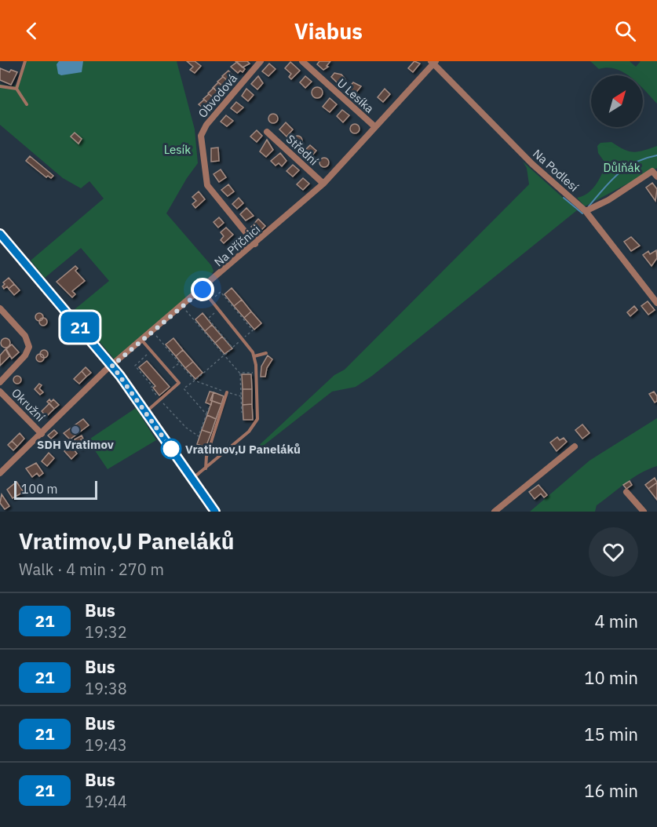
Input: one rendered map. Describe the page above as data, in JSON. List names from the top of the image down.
{
  "streets": {
    "street": [
      "Obvodová",
      "U Lesíka",
      "Střední",
      "Na Podlesí",
      "Na Příčnici",
      "Okružní"
    ]
  },
  "crossings": [
    ["Obvodová", "Na Příčnici"],
    ["U Lesíka", "Na Příčnici"],
    ["Střední", "Na Příčnici"],
    ["Na Podlesí", "Na Příčnici"],
    ["Na Příčnici", "Okružní"]
  ],
  "parks": ["Lesík", "Důlňák"],
  "places": ["SDH Vratimov", "Vratimov,U Paneláků"],
  "lines": ["bus line 21"],
  "scale_bar": "100 m",
  "north": "top right",
  "page": {
    "header": "Viabus",
    "on_map": "21",
    "scale": "100 m",
    "heading": ["Vratimov,U Paneláků", "Walk · 4 min · 270 m"],
    "list": [
      {
        "mark": "21",
        "name": "Bus",
        "note": "19:32",
        "value": "4 min"
      },
      {
        "mark": "21",
        "name": "Bus",
        "note": "19:38",
        "value": "10 min"
      },
      {
        "mark": "21",
        "name": "Bus",
        "note": "19:43",
        "value": "15 min"
      },
      {
        "mark": "21",
        "name": "Bus",
        "note": "19:44",
        "value": "16 min"
      }
    ]
  }
}
